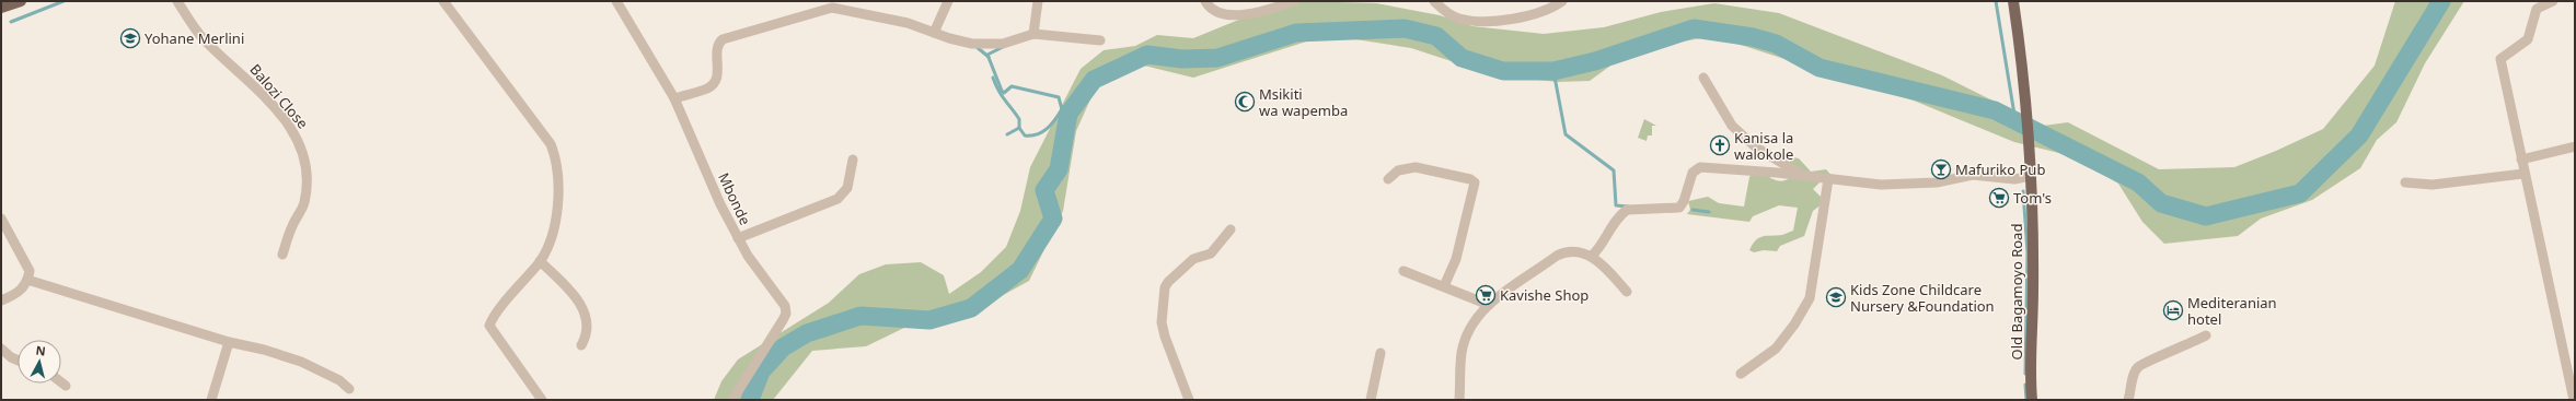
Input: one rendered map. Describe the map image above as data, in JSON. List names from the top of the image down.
{
  "streets": {
    "main road": ["Old Bagamoyo Road"],
    "street": ["Balozi Close", "Mbonde"]
  },
  "places": {
    "school or university": ["Yohane Merlini", "Kids Zone Childcare Nursery &Foundation"],
    "mosque": ["Msikiti wa wapemba"],
    "church": ["Kanisa la walokole"],
    "bar": ["Mafuriko Pub"],
    "supermarket": ["Tom's", "Kavishe Shop"],
    "hotel": ["Mediteranian hotel"]
  },
  "north": "top"
}
